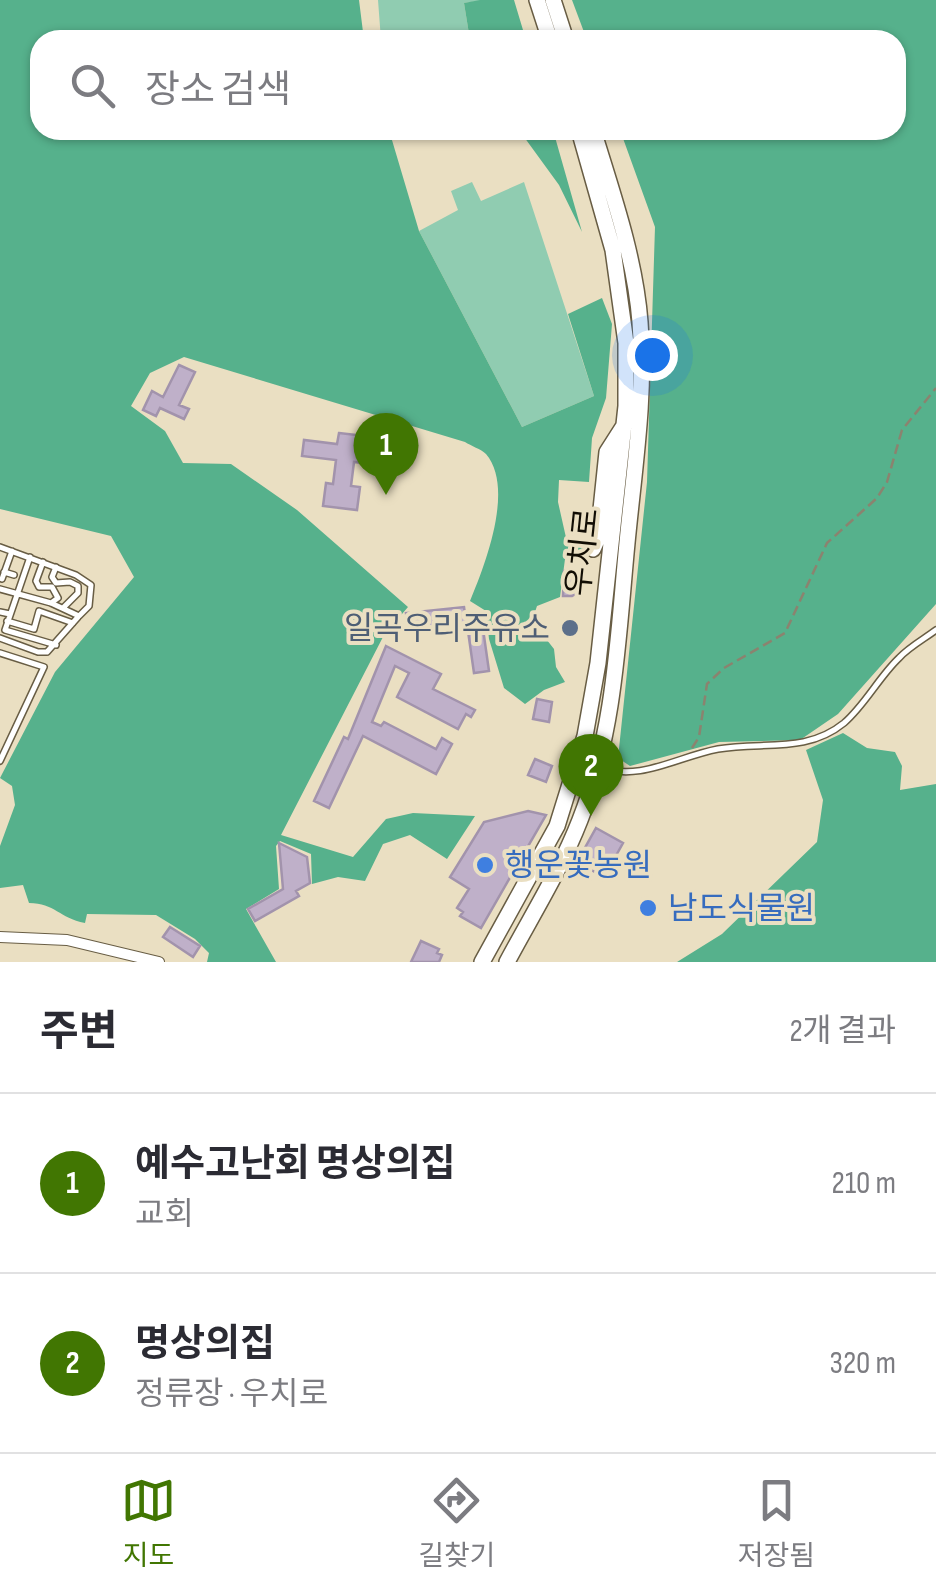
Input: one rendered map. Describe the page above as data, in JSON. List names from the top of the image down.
{
  "streets": {
    "main road": ["우치로"]
  },
  "places": ["일곡우리주유소", "행운꽃농원", "남도식물원"],
  "page": {
    "search": "장소 검색",
    "pins": ["1", "2"],
    "heading": ["주변", "2개 결과"],
    "list": [
      {
        "mark": "1",
        "name": "예수고난회 명상의집",
        "note": "교회",
        "value": "210 m"
      },
      {
        "mark": "2",
        "name": "명상의집",
        "note": "정류장 · 우치로",
        "value": "320 m"
      }
    ],
    "nav": ["지도", "길찾기", "저장됨"]
  }
}
